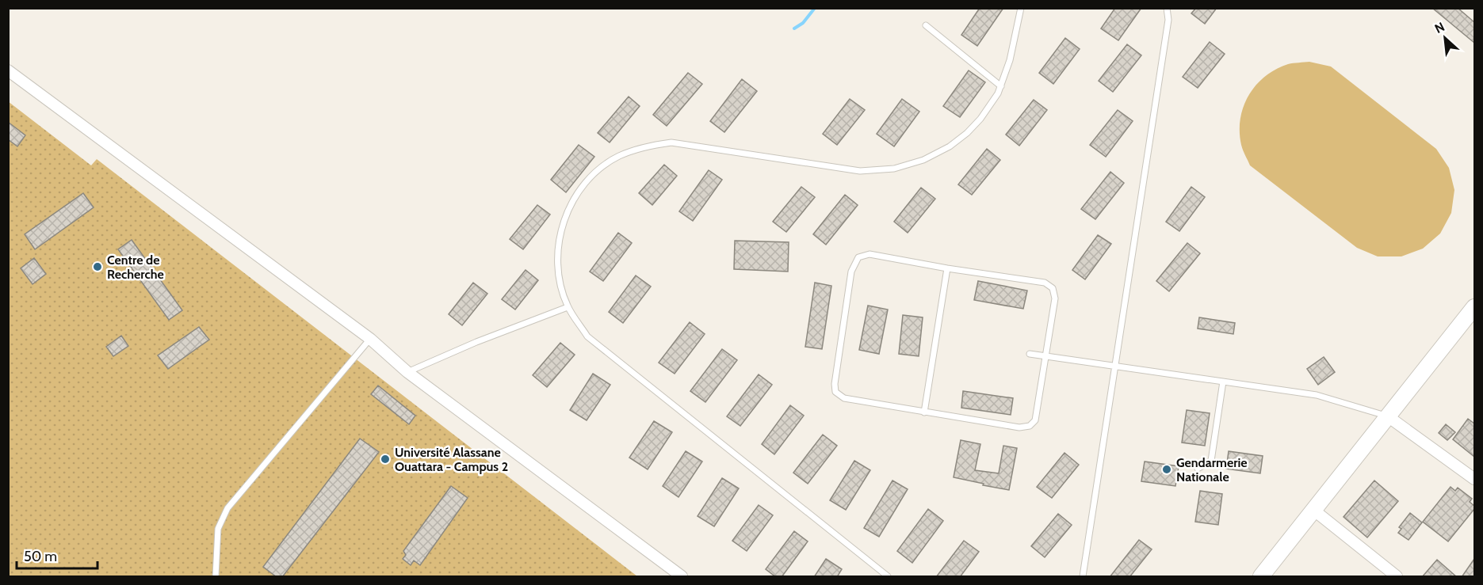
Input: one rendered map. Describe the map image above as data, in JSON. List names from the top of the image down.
{
  "places": ["Centre de Recherche", "Université Alassane Ouattara - Campus 2", "Gendarmerie Nationale"],
  "scale_bar": "50 m",
  "north": "top left"
}
